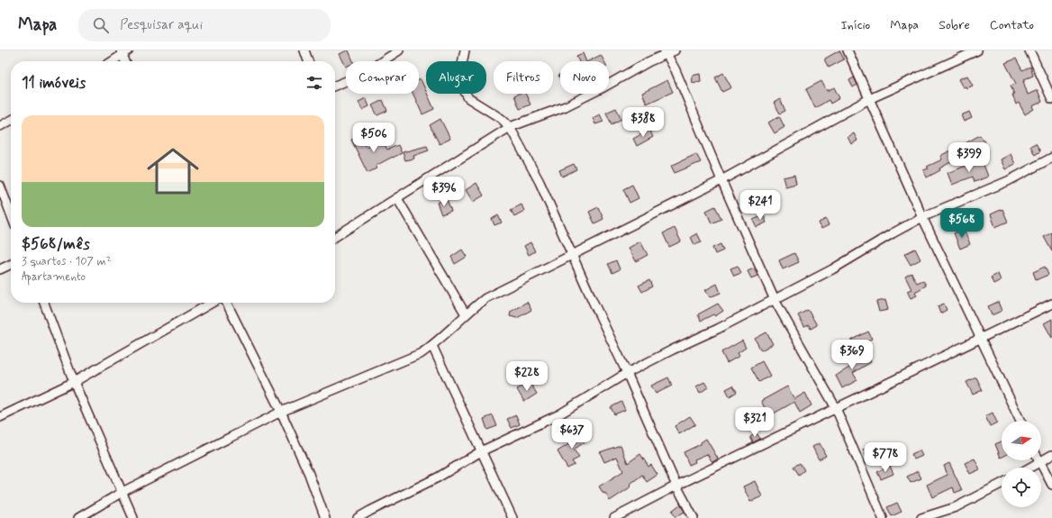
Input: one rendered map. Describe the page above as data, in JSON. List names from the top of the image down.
{
  "north": "right",
  "page": {
    "header": "Mapa",
    "search": "Pesquisar aqui",
    "nav": [
      "Início",
      "Mapa",
      "Sobre",
      "Contato"
    ],
    "chip": [
      "Comprar",
      "Alugar",
      "Filtros",
      "Novo"
    ],
    "heading": "11 imóveis",
    "list": [
      {
        "name": "$568/mês",
        "note": "3 quartos · 107 m² · Apartamento"
      }
    ],
    "price": [
      "$388",
      "$506",
      "$399",
      "$396",
      "$241",
      "$568",
      "$369",
      "$228",
      "$321",
      "$637",
      "$778"
    ]
  }
}
